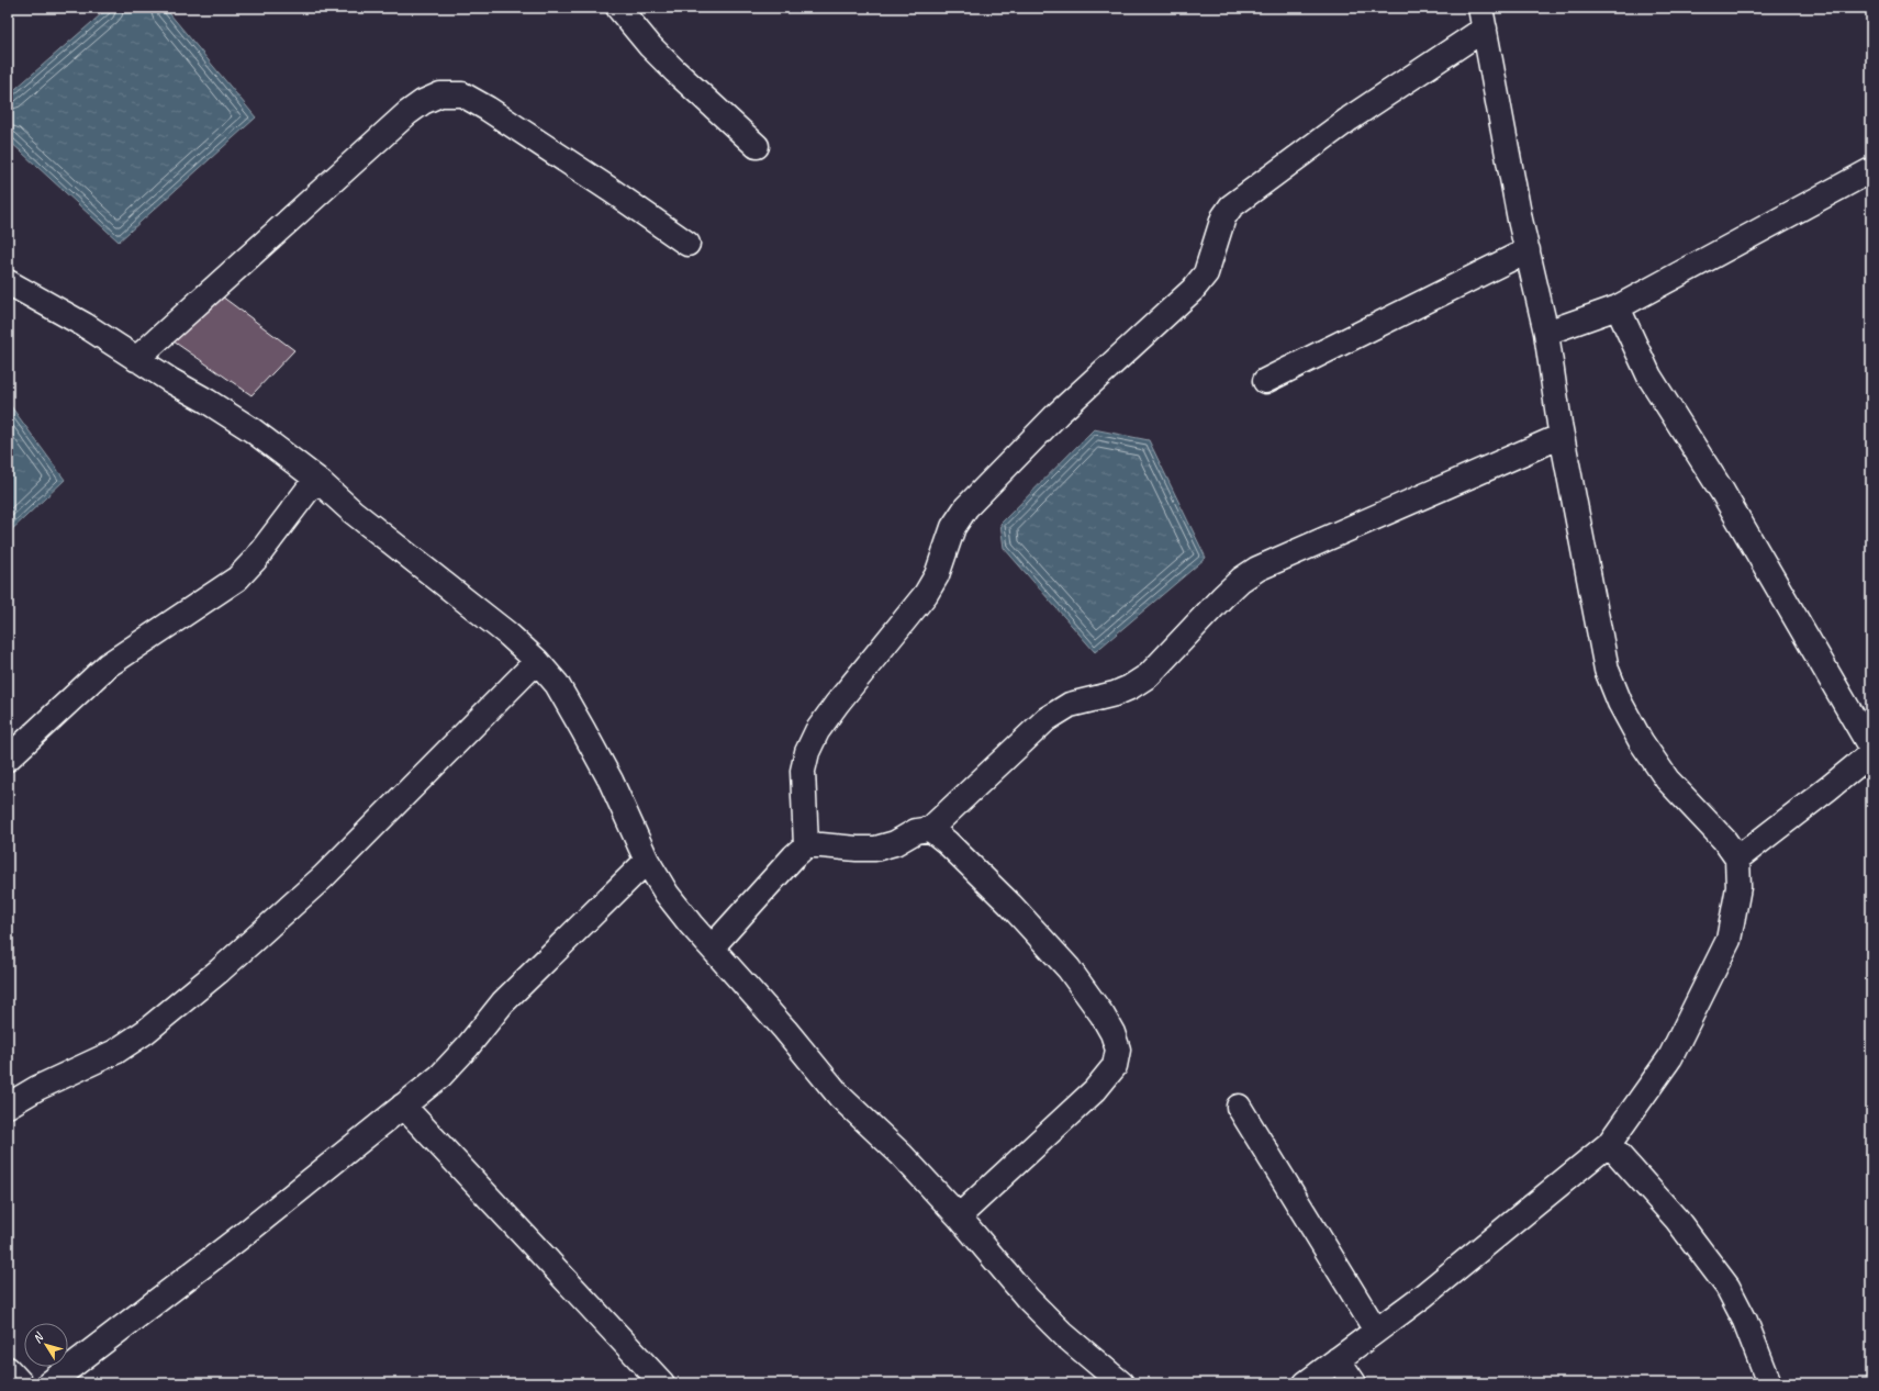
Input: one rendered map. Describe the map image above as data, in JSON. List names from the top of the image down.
{
  "north": "top left"
}
